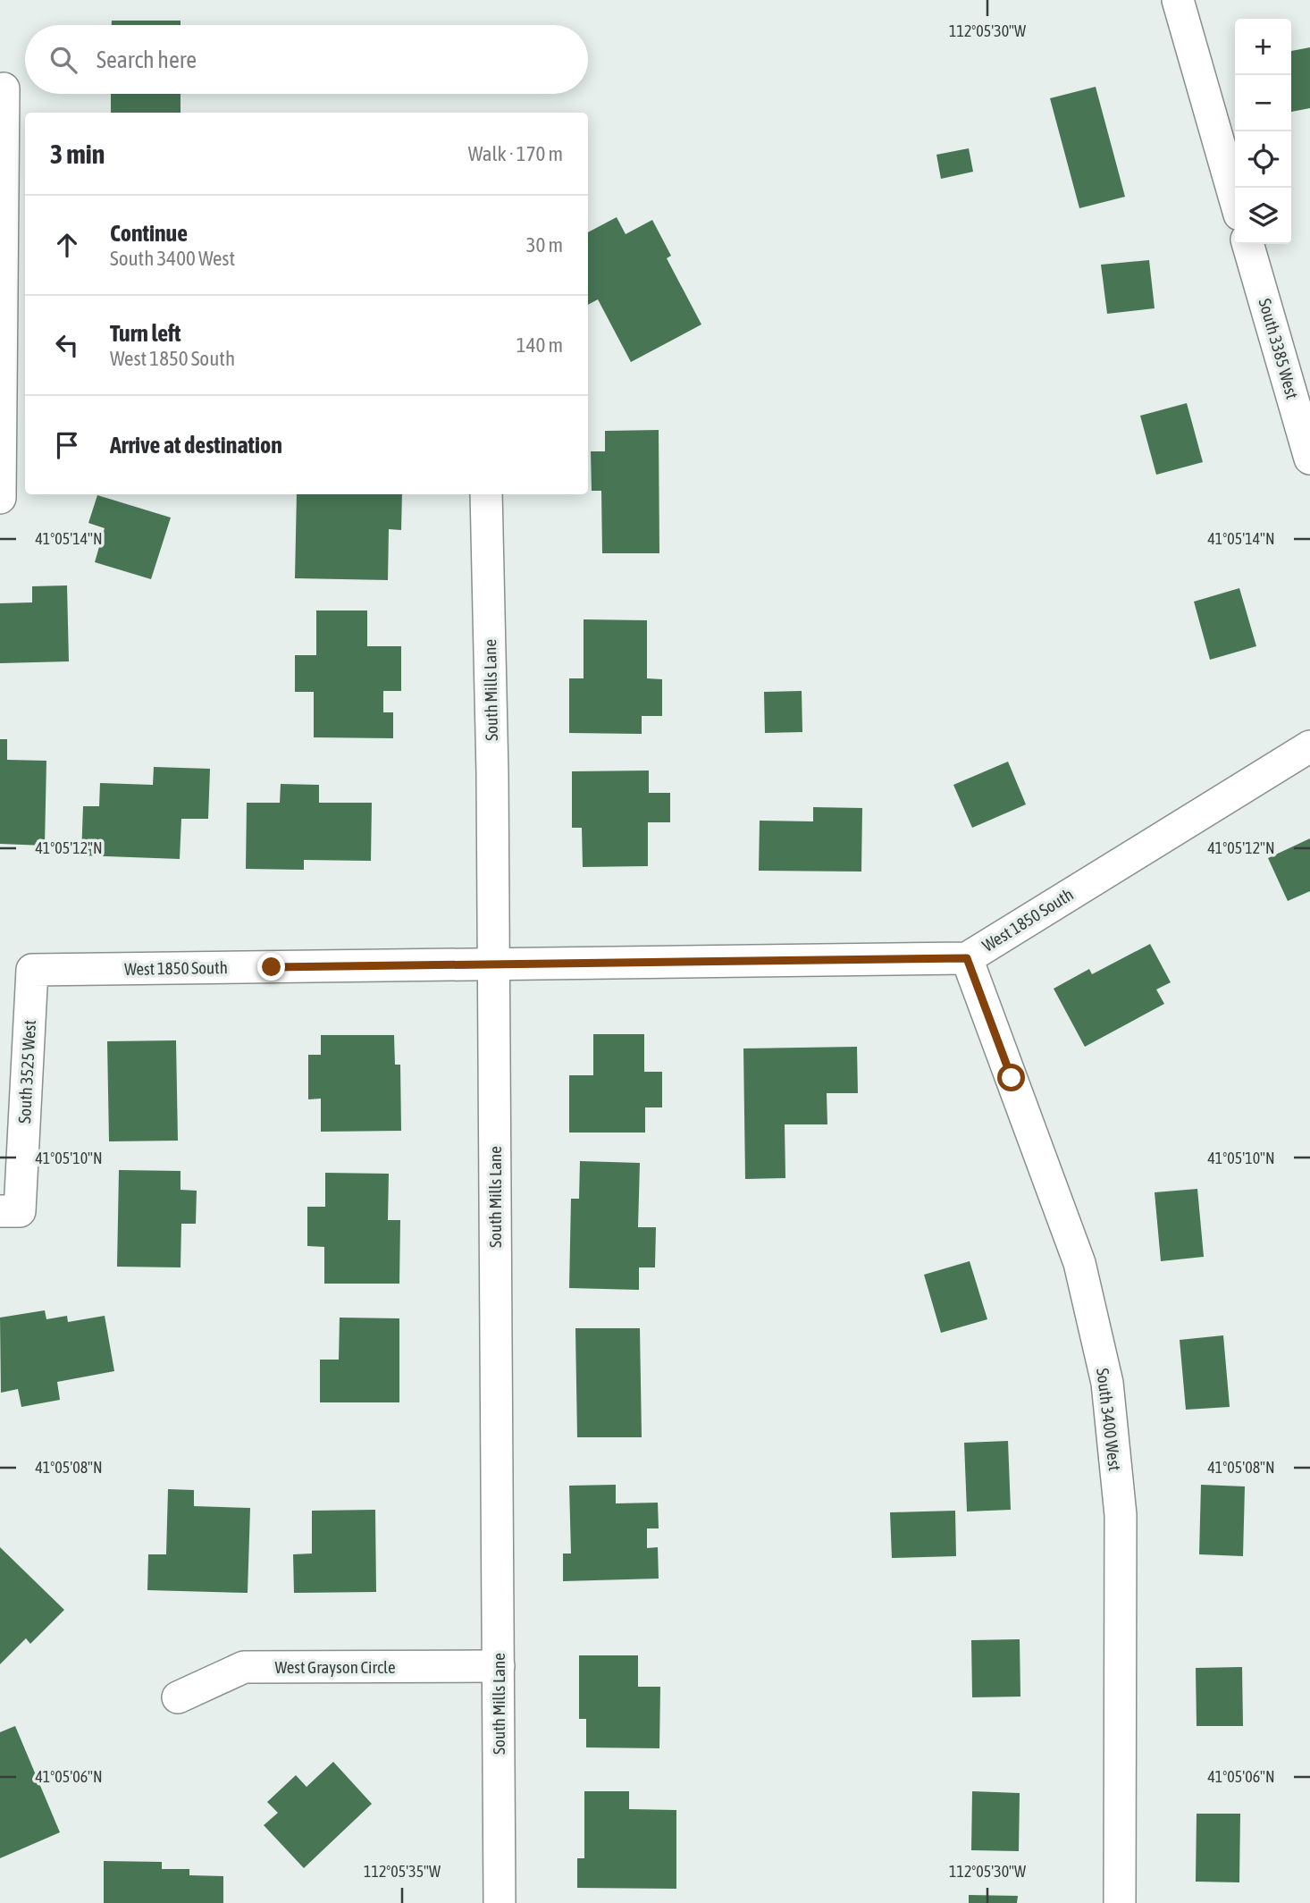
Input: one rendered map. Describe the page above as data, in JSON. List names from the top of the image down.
{
  "streets": {
    "street": [
      "South 3385 West",
      "South Mills Lane",
      "West 1850 South",
      "South 3525 West",
      "South 3400 West",
      "West Grayson Circle"
    ]
  },
  "crossings": [
    ["South Mills Lane", "West 1850 South"],
    ["South Mills Lane", "West Grayson Circle"],
    ["West 1850 South", "South 3525 West"],
    ["West 1850 South", "South 3400 West"]
  ],
  "page": {
    "map_buttons": ["+", "−"],
    "search": "Search here",
    "heading": ["3 min", "Walk · 170 m"],
    "list": [
      ["Continue", "South 3400 West", "30 m"],
      ["Turn left", "West 1850 South", "140 m"],
      "Arrive at destination"
    ]
  },
  "coordinates": [
    "112°05'30\"W",
    "41°05'14\"N",
    "41°05'12\"N",
    "41°05'10\"N",
    "41°05'08\"N",
    "41°05'06\"N",
    "112°05'35\"W"
  ]
}
